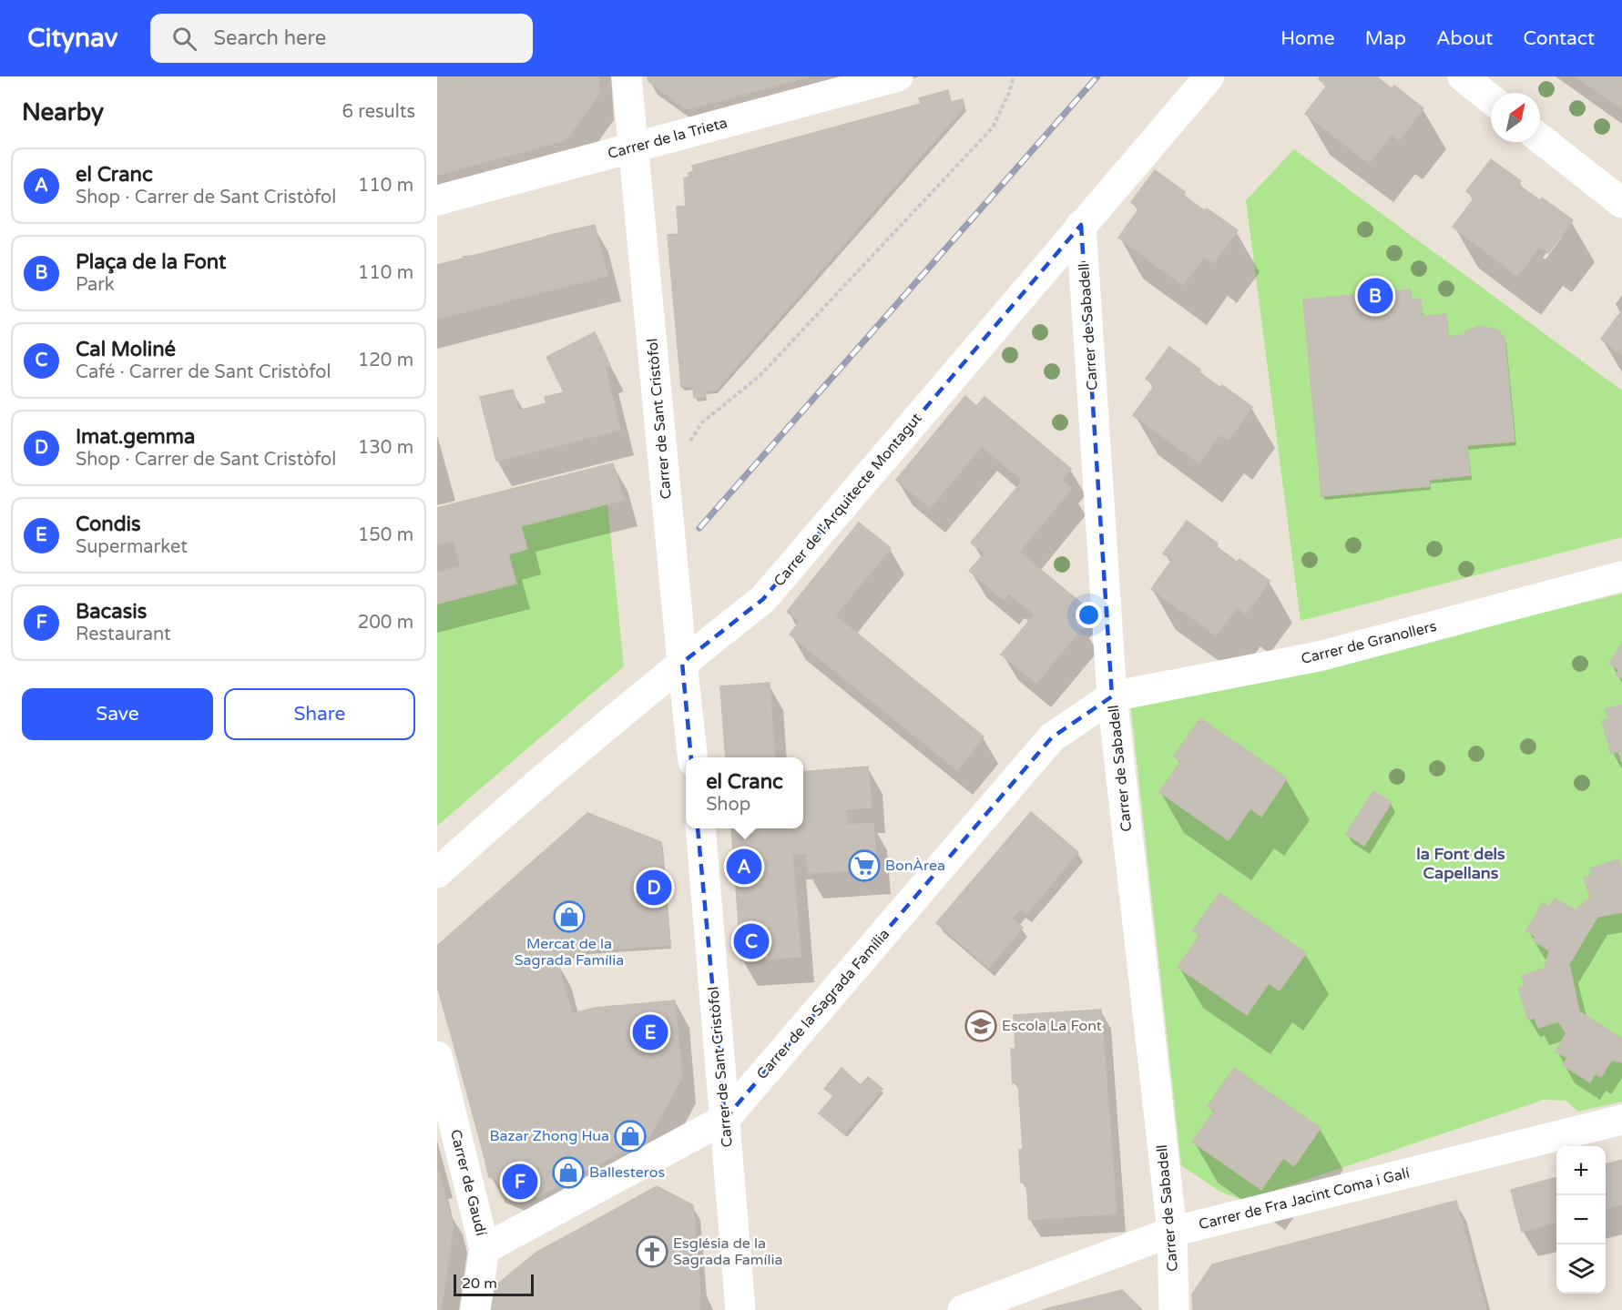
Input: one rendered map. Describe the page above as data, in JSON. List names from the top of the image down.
{
  "streets": {
    "street": [
      "Carrer de la Trieta",
      "Carrer de Sabadell",
      "Carrer de Sant Cristòfol",
      "Carrer de l'Arquitecte Montagut",
      "Carrer de Granollers",
      "Carrer de la Sagrada Família",
      "Carrer de Gaudí",
      "Carrer de Fra Jacint Coma i Galí"
    ]
  },
  "crossings": [
    ["Carrer de la Trieta", "Carrer de Sant Cristòfol"],
    ["Carrer de Sabadell", "Carrer de l'Arquitecte Montagut"],
    ["Carrer de Sabadell", "Carrer de Granollers"],
    ["Carrer de Sabadell", "Carrer de la Sagrada Família"],
    ["Carrer de Sabadell", "Carrer de Fra Jacint Coma i Galí"],
    ["Carrer de Sant Cristòfol", "Carrer de l'Arquitecte Montagut"],
    ["Carrer de Sant Cristòfol", "Carrer de la Sagrada Família"],
    ["Carrer de Granollers", "Carrer de la Sagrada Família"],
    ["Carrer de la Sagrada Família", "Carrer de Gaudí"]
  ],
  "districts": ["la Font dels Capellans"],
  "places": {
    "supermarket": ["BonÀrea"],
    "shop": ["Mercat de la Sagrada Família", "Bazar Zhong Hua", "Ballesteros"],
    "school or university": ["Escola La Font"],
    "church": ["Església de la Sagrada Família"]
  },
  "scale_bar": "20 m",
  "north": "top right",
  "page": {
    "header": "Citynav",
    "search": "Search here",
    "nav": [
      "Home",
      "Map",
      "About",
      "Contact"
    ],
    "heading": ["Nearby", "6 results"],
    "list": [
      {
        "mark": "A",
        "name": "el Cranc",
        "note": "Shop · Carrer de Sant Cristòfol",
        "value": "110 m"
      },
      {
        "mark": "B",
        "name": "Plaça de la Font",
        "note": "Park",
        "value": "110 m"
      },
      {
        "mark": "C",
        "name": "Cal Moliné",
        "note": "Café · Carrer de Sant Cristòfol",
        "value": "120 m"
      },
      {
        "mark": "D",
        "name": "Imat.gemma",
        "note": "Shop · Carrer de Sant Cristòfol",
        "value": "130 m"
      },
      {
        "mark": "E",
        "name": "Condis",
        "note": "Supermarket",
        "value": "150 m"
      },
      {
        "mark": "F",
        "name": "Bacasis",
        "note": "Restaurant",
        "value": "200 m"
      }
    ],
    "pins": [
      "B",
      "A",
      "D",
      "C",
      "E",
      "F"
    ],
    "buttons": ["Save", "Share"],
    "popup": ["el Cranc", "Shop"],
    "map_buttons": ["+", "−"],
    "scale": "20 m"
  }
}
